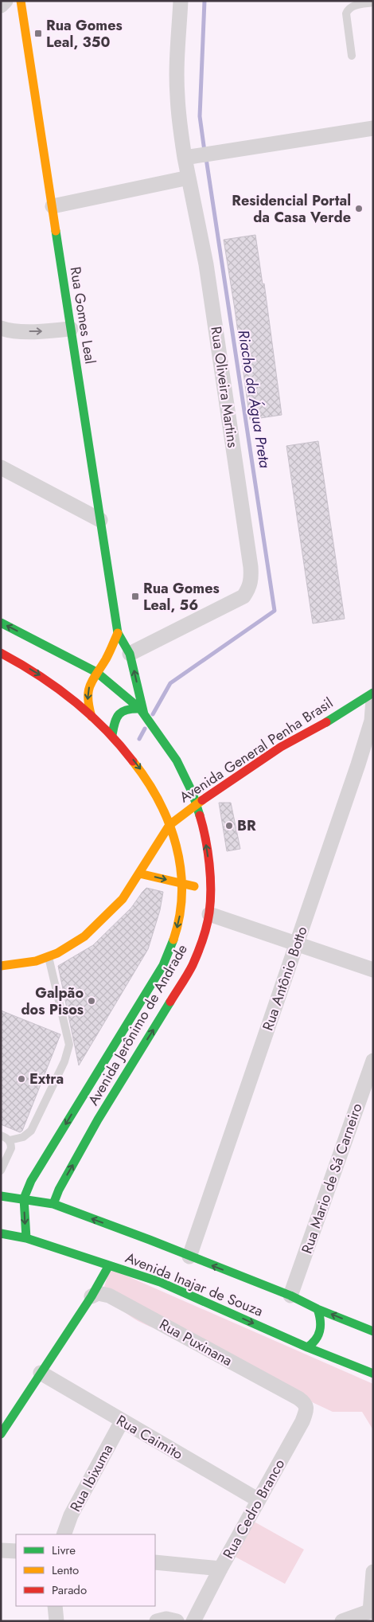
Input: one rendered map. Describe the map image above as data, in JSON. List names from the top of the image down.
{
  "streets": {
    "main road": [
      "Rua Gomes Leal",
      "Avenida General Penha Brasil",
      "Avenida Jerônimo de Andrade",
      "Avenida Inajar de Souza"
    ],
    "street": [
      "Rua Oliveira Martins",
      "Rua Antônio Botto",
      "Rua Mario de Sá Carneiro",
      "Rua Puxinana",
      "Rua Caimito",
      "Rua Ibixuma",
      "Rua Cedro Branco"
    ]
  },
  "crossings": [
    ["Rua Gomes Leal", "Rua Oliveira Martins"],
    ["Rua Gomes Leal", "Avenida Jerônimo de Andrade"],
    ["Avenida General Penha Brasil", "Avenida Jerônimo de Andrade"],
    ["Rua Antônio Botto", "Avenida Inajar de Souza"],
    ["Avenida Jerônimo de Andrade", "Avenida Inajar de Souza"],
    ["Rua Mario de Sá Carneiro", "Avenida Inajar de Souza"],
    ["Rua Puxinana", "Rua Cedro Branco"],
    ["Rua Caimito", "Rua Ibixuma"],
    ["Rua Caimito", "Rua Cedro Branco"]
  ],
  "water": ["Riacho da Água Preta"],
  "places": {
    "transit": ["Rua Gomes Leal, 350", "Rua Gomes Leal, 56"],
    "other": [
      "Residencial Portal da Casa Verde",
      "BR",
      "Galpão dos Pisos",
      "Extra"
    ]
  },
  "legend": ["Livre", "Lento", "Parado"]
}
